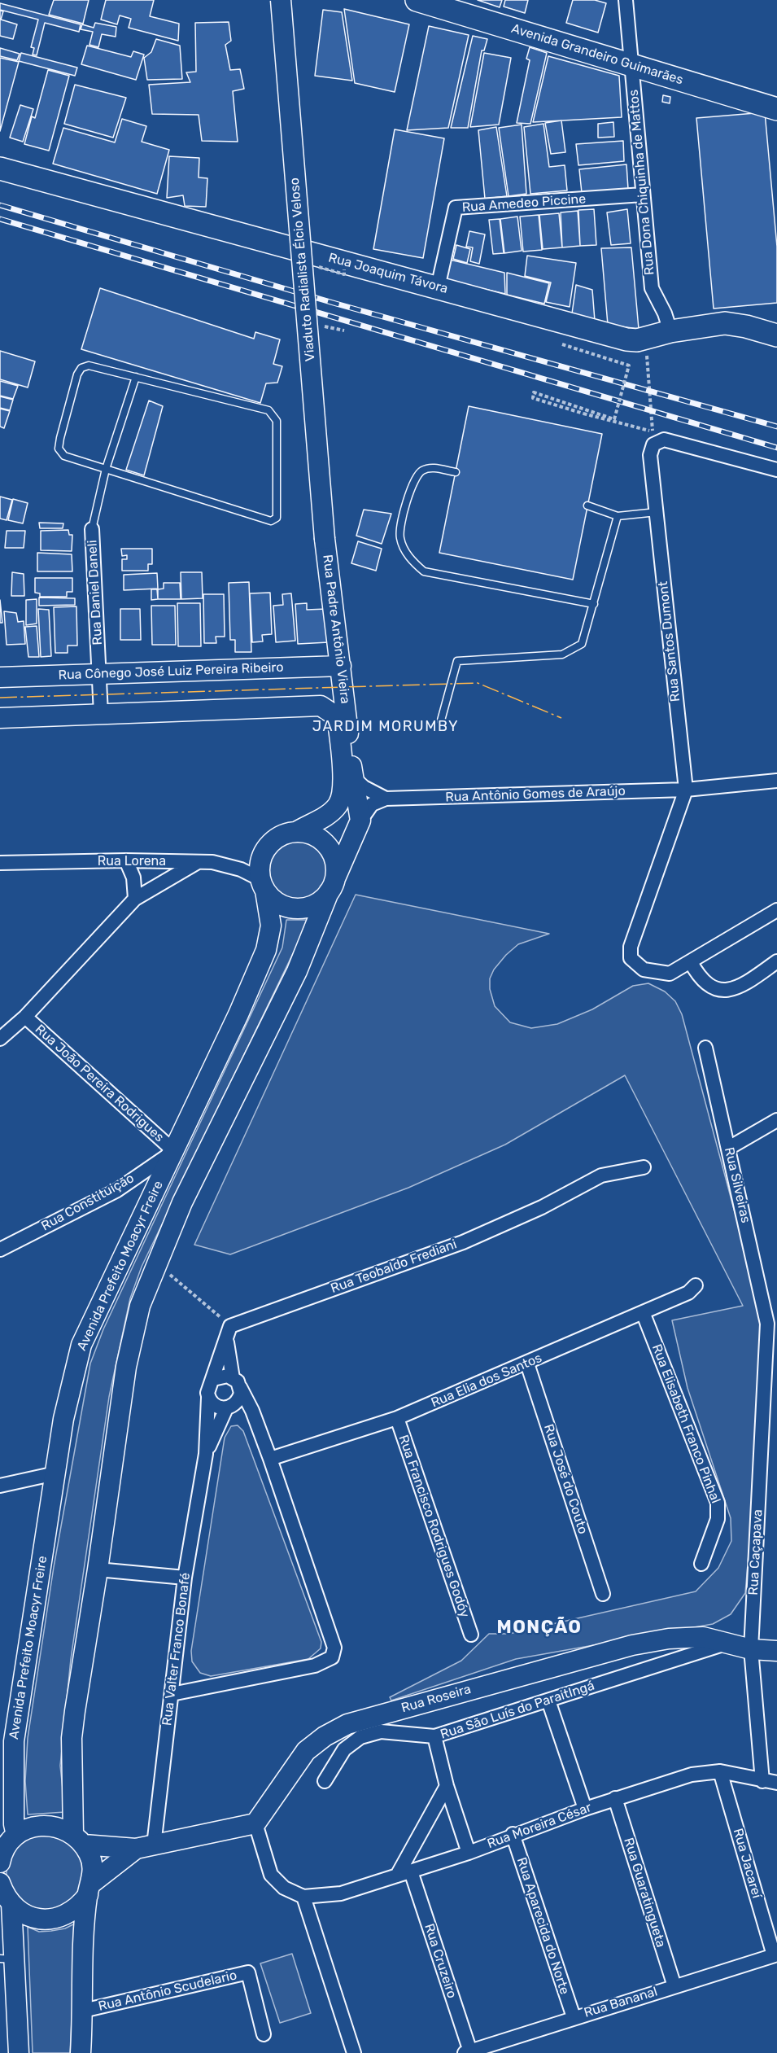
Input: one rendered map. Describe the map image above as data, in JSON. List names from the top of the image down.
{
  "streets": {
    "main road": [
      "Avenida Grandeiro Guimarães",
      "Viaduto Radialista Élcio Veloso",
      "Rua Joaquim Távora",
      "Rua Padre Antônio Vieira",
      "Rua Cônego José Luiz Pereira Ribeiro",
      "Avenida Prefeito Moacyr Freire",
      "Rua Roseira"
    ],
    "street": [
      "Rua Dona Chiquinha de Mattos",
      "Rua Amedeo Piccine",
      "Rua Daniel Daneli",
      "Rua Santos Dumont",
      "Rua Antônio Gomes de Araújo",
      "Rua Lorena",
      "Rua João Pereira Rodrigues",
      "Rua Silveiras",
      "Rua Constituição",
      "Rua Teobaldo Frediani",
      "Rua Elia dos Santos",
      "Rua Elisabeth Franco Pinhal",
      "Rua José do Couto",
      "Rua Francisco Rodrigues Godóy",
      "Rua Caçapava",
      "Rua Valter Franco Bonafé",
      "Rua São Luís do ParaitIngá",
      "Rua Moreira César",
      "Rua Jacareí",
      "Rua Guaratingueta",
      "Rua Aparecida do Norte",
      "Rua Cruzeiro",
      "Rua Antônio Scudelario",
      "Rua Bananal"
    ]
  },
  "crossings": [
    ["Avenida Grandeiro Guimarães", "Rua Dona Chiquinha de Mattos"],
    ["Rua Dona Chiquinha de Mattos", "Rua Amedeo Piccine"],
    ["Rua Dona Chiquinha de Mattos", "Rua Joaquim Távora"],
    ["Rua Amedeo Piccine", "Rua Joaquim Távora"],
    ["Viaduto Radialista Élcio Veloso", "Rua Padre Antônio Vieira"],
    ["Rua Daniel Daneli", "Rua Cônego José Luiz Pereira Ribeiro"],
    ["Rua Daniel Daneli", "Avenida Prefeito Moacyr Freire"],
    ["Rua Padre Antônio Vieira", "Rua Cônego José Luiz Pereira Ribeiro"],
    ["Rua Padre Antônio Vieira", "Rua Antônio Gomes de Araújo"],
    ["Rua Santos Dumont", "Rua Antônio Gomes de Araújo"],
    ["Rua Lorena", "Avenida Prefeito Moacyr Freire"],
    ["Rua João Pereira Rodrigues", "Rua Constituição"],
    ["Rua João Pereira Rodrigues", "Avenida Prefeito Moacyr Freire"],
    ["Rua Silveiras", "Rua Caçapava"],
    ["Rua Constituição", "Avenida Prefeito Moacyr Freire"],
    ["Avenida Prefeito Moacyr Freire", "Rua Valter Franco Bonafé"],
    ["Rua Teobaldo Frediani", "Rua Valter Franco Bonafé"],
    ["Rua Elia dos Santos", "Rua Elisabeth Franco Pinhal"],
    ["Rua Elia dos Santos", "Rua José do Couto"],
    ["Rua Elia dos Santos", "Rua Francisco Rodrigues Godóy"],
    ["Rua Caçapava", "Rua Roseira"],
    ["Rua Caçapava", "Rua Moreira César"],
    ["Rua Roseira", "Rua São Luís do ParaitIngá"],
    ["Rua Moreira César", "Rua Jacareí"],
    ["Rua Moreira César", "Rua Guaratingueta"],
    ["Rua Moreira César", "Rua Aparecida do Norte"],
    ["Rua Moreira César", "Rua Cruzeiro"],
    ["Rua Jacareí", "Rua Bananal"],
    ["Rua Guaratingueta", "Rua Bananal"],
    ["Rua Aparecida do Norte", "Rua Bananal"],
    ["Rua Cruzeiro", "Rua Bananal"]
  ],
  "districts": ["JARDIM MORUMBY", "MONÇÃO"]
}
